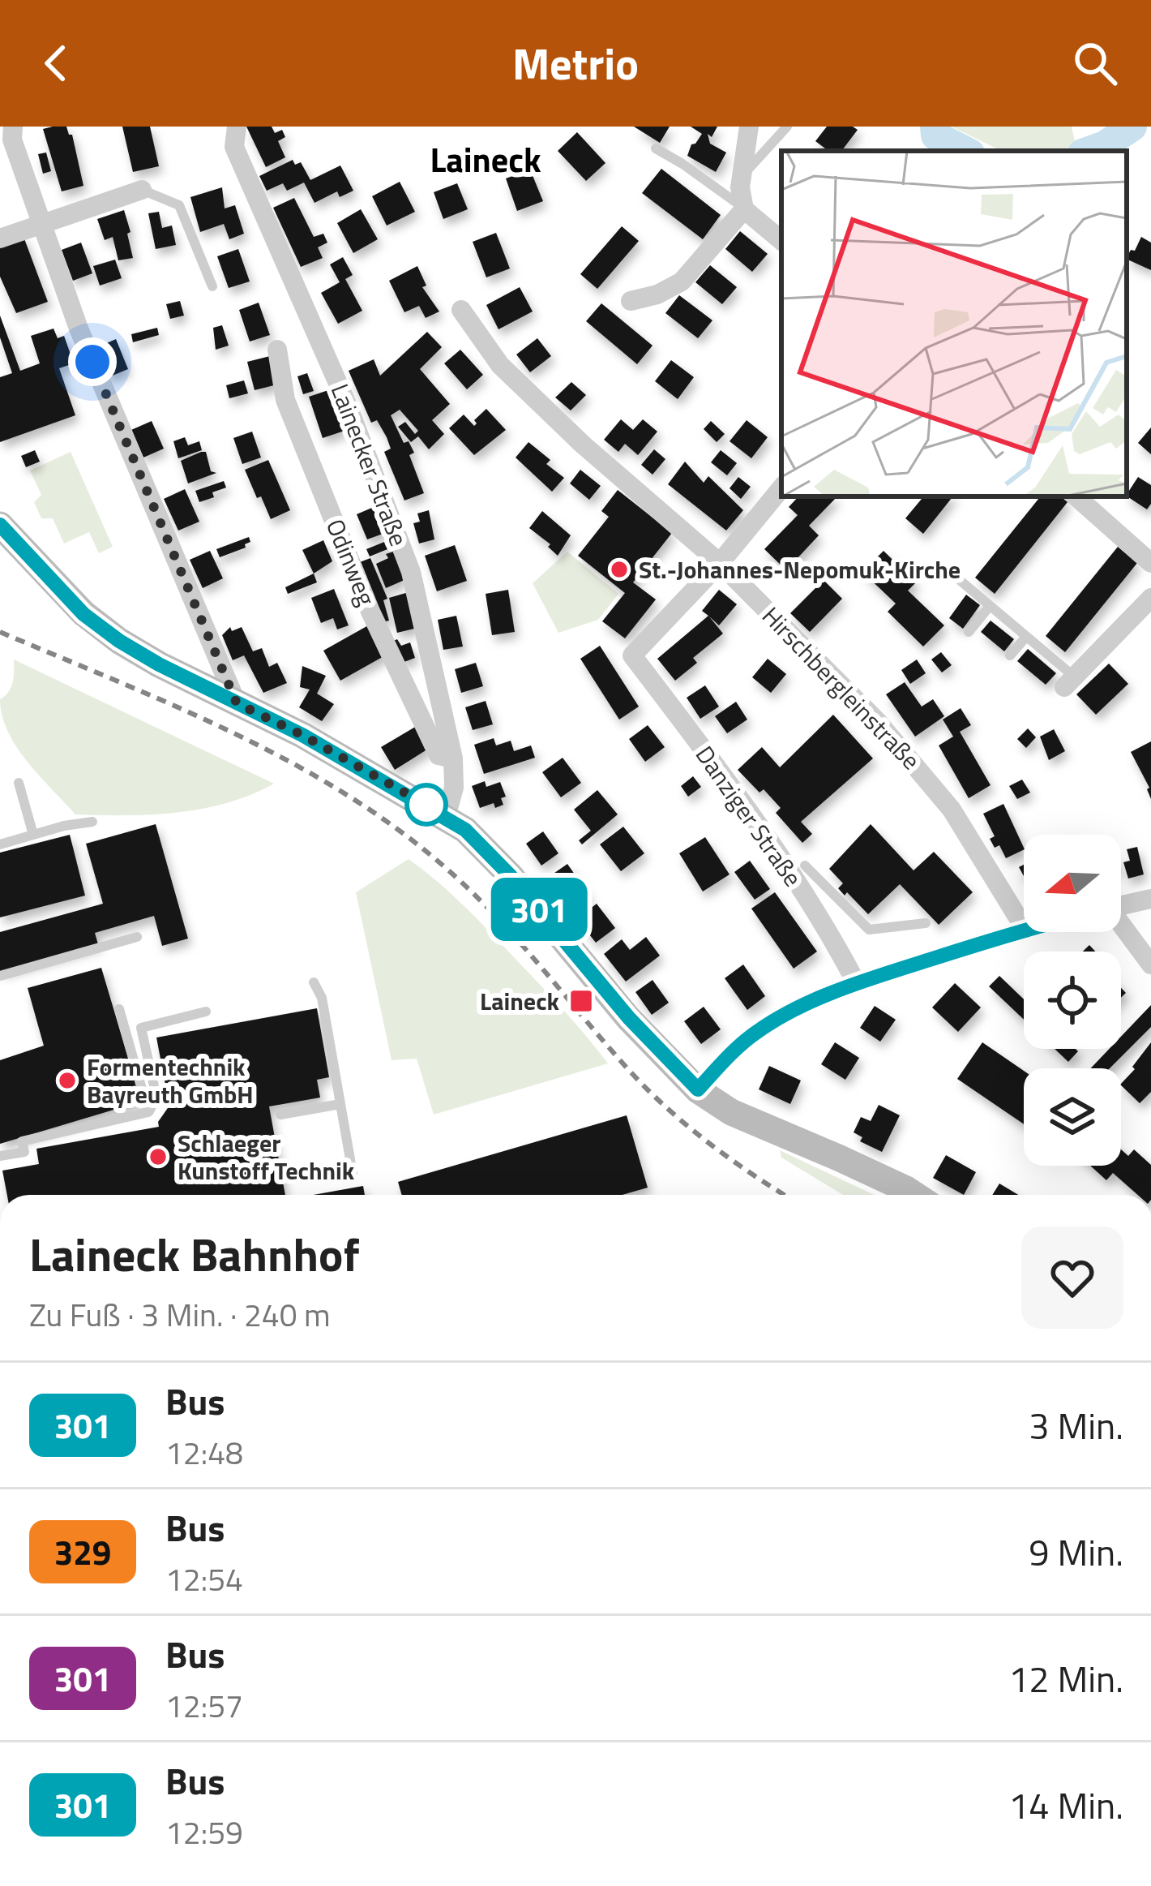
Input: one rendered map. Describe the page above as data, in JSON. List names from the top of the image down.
{
  "streets": {
    "street": [
      "Lainecker Straße",
      "Odinweg",
      "Hirschbergleinstraße",
      "Danziger Straße"
    ]
  },
  "crossings": [
    ["Lainecker Straße", "Odinweg"],
    ["Hirschbergleinstraße", "Danziger Straße"]
  ],
  "districts": ["Laineck"],
  "places": {
    "other": ["St.-Johannes-Nepomuk-Kirche", "Formentechnik Bayreuth GmbH", "Schlaeger Kunstoff Technik"],
    "transit": ["Laineck"]
  },
  "lines": ["bus line 301"],
  "north": "left",
  "page": {
    "header": "Metrio",
    "on_map": "301",
    "heading": ["Laineck Bahnhof", "Zu Fuß · 3 Min. · 240 m"],
    "list": [
      {
        "mark": "301",
        "name": "Bus",
        "note": "12:48",
        "value": "3 Min."
      },
      {
        "mark": "329",
        "name": "Bus",
        "note": "12:54",
        "value": "9 Min."
      },
      {
        "mark": "301",
        "name": "Bus",
        "note": "12:57",
        "value": "12 Min."
      },
      {
        "mark": "301",
        "name": "Bus",
        "note": "12:59",
        "value": "14 Min."
      }
    ]
  }
}
